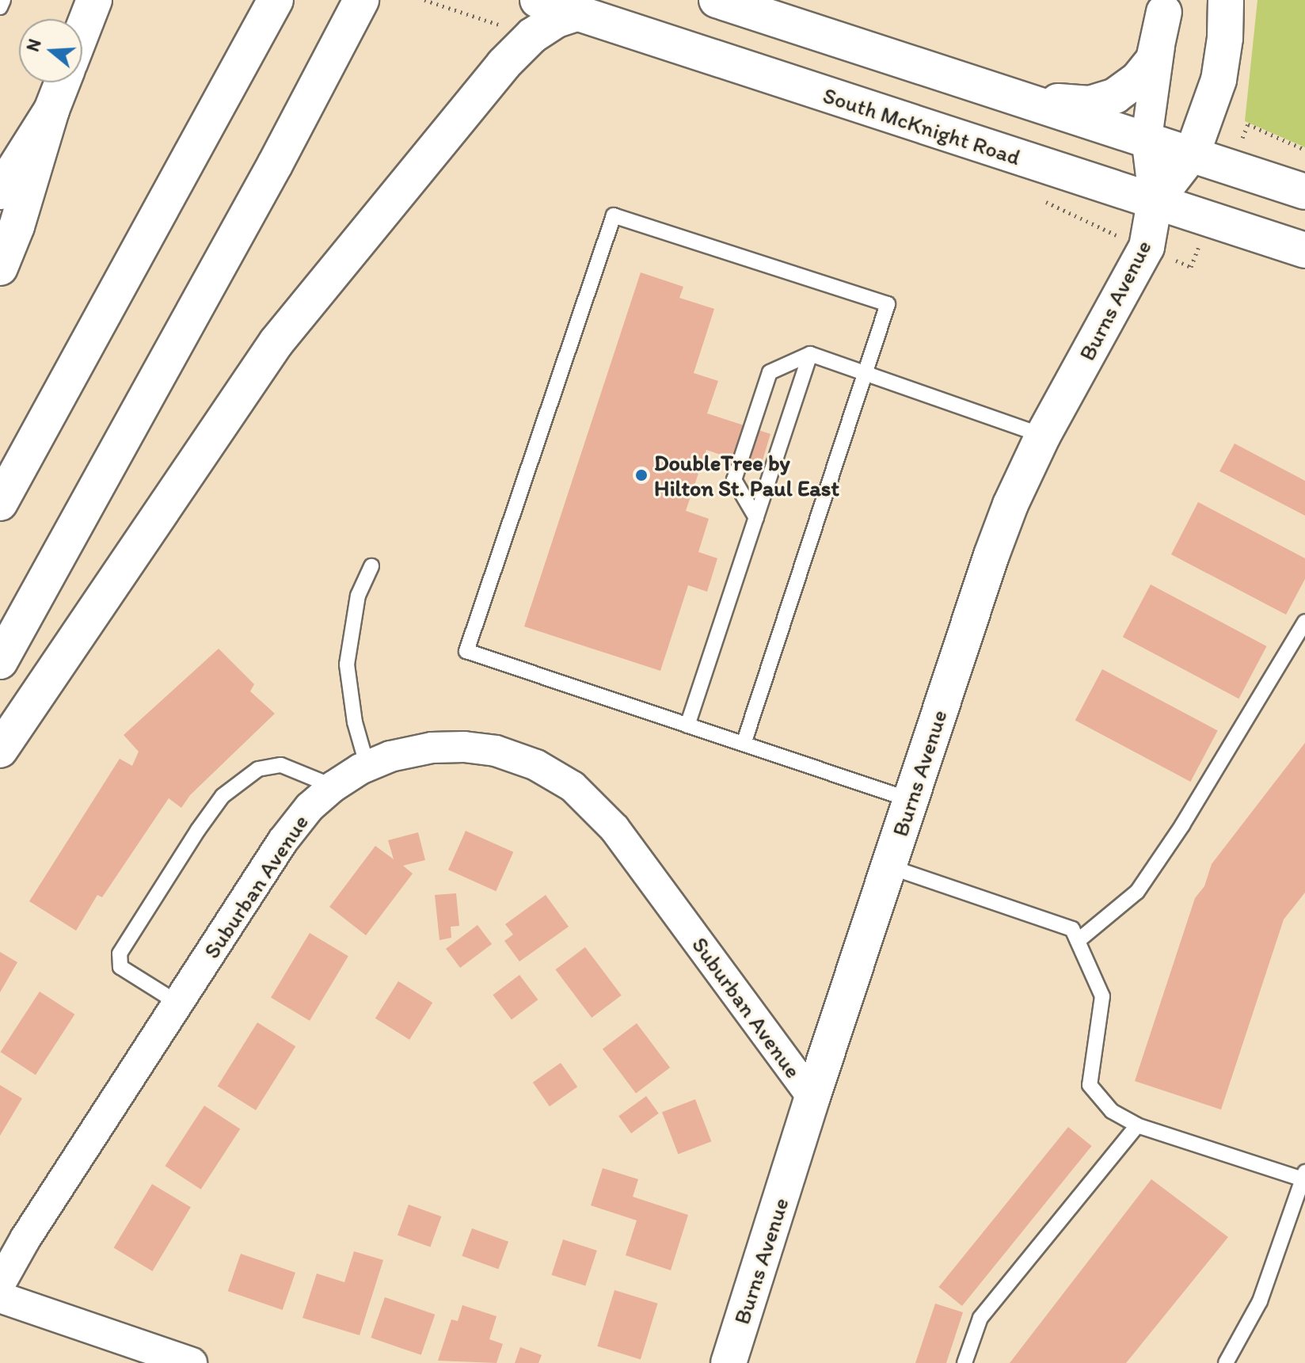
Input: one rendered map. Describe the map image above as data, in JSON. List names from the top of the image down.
{
  "streets": {
    "main road": ["South McKnight Road", "Burns Avenue"],
    "street": ["Suburban Avenue"]
  },
  "crossings": [
    ["South McKnight Road", "Burns Avenue"],
    ["Burns Avenue", "Suburban Avenue"]
  ],
  "places": ["DoubleTree by Hilton St. Paul East"],
  "north": "left"
}
